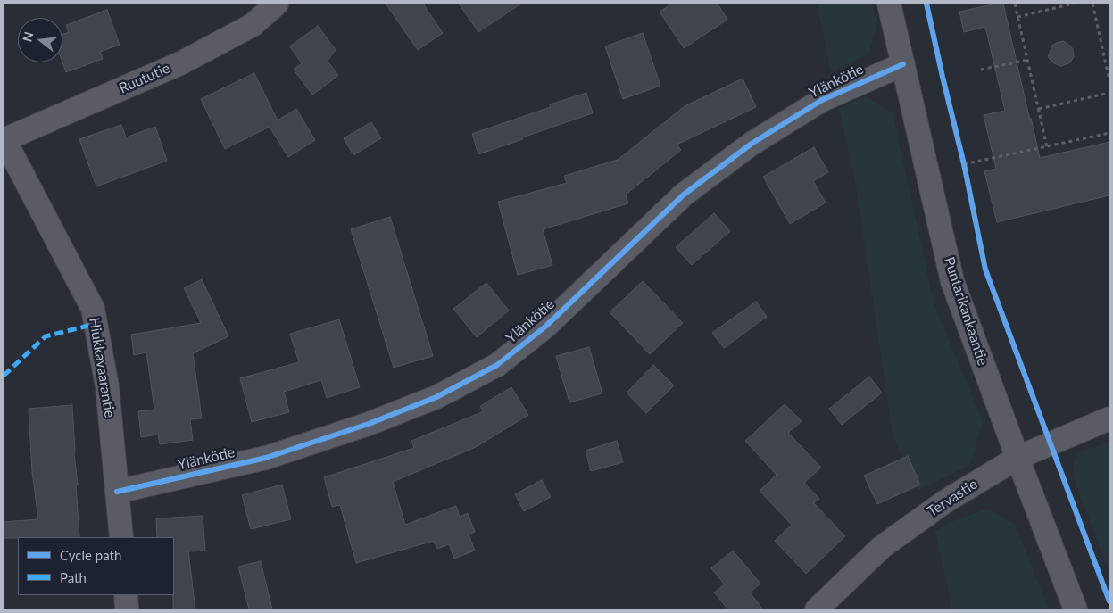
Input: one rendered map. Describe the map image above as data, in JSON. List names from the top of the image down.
{
  "streets": {
    "street": [
      "Ruututie",
      "Ylänkötie",
      "Puntarikankaantie",
      "Hiukkavaarantie",
      "Tervastie"
    ]
  },
  "crossings": [
    ["Ruututie", "Hiukkavaarantie"],
    ["Ylänkötie", "Puntarikankaantie"],
    ["Ylänkötie", "Hiukkavaarantie"],
    ["Puntarikankaantie", "Tervastie"]
  ],
  "legend": ["Cycle path", "Path"],
  "north": "left"
}
